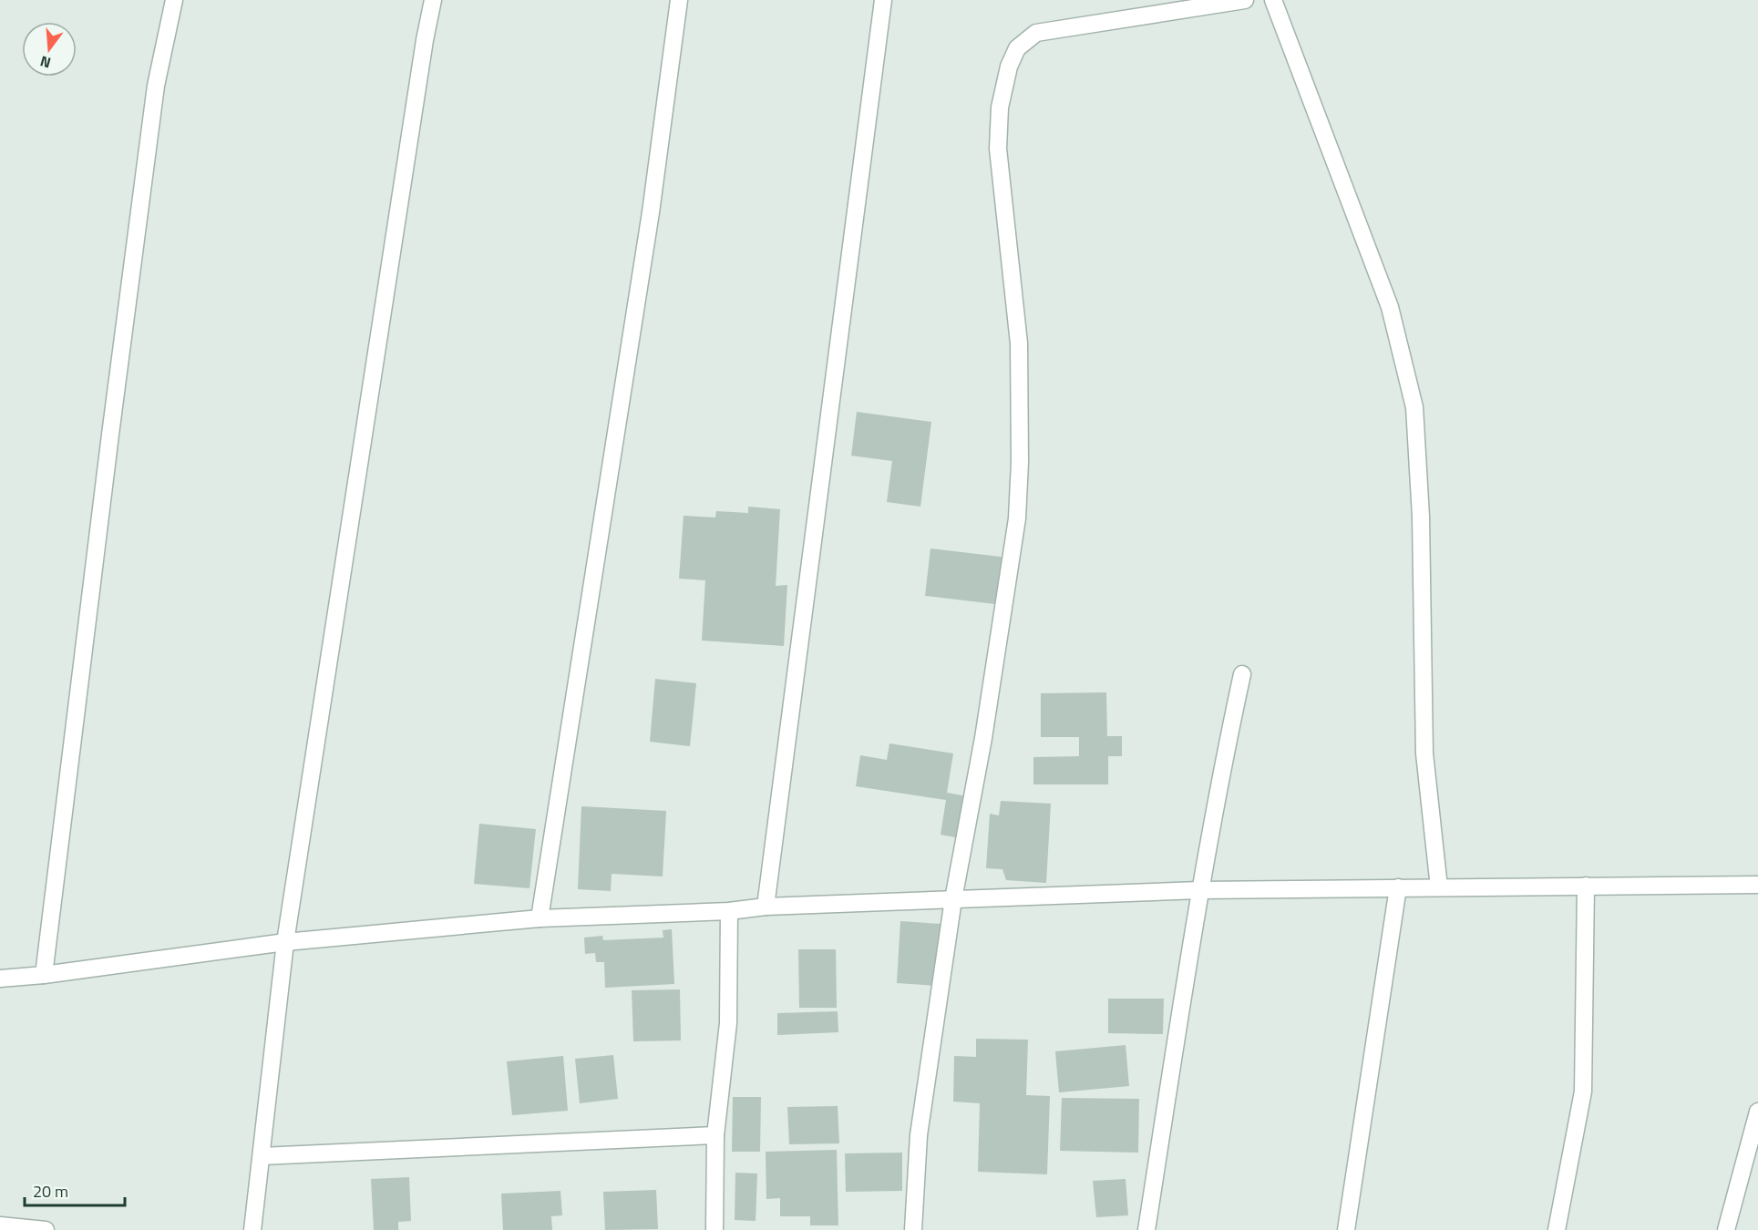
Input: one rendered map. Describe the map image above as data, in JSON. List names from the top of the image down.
{
  "scale_bar": "20 m",
  "north": "bottom"
}
